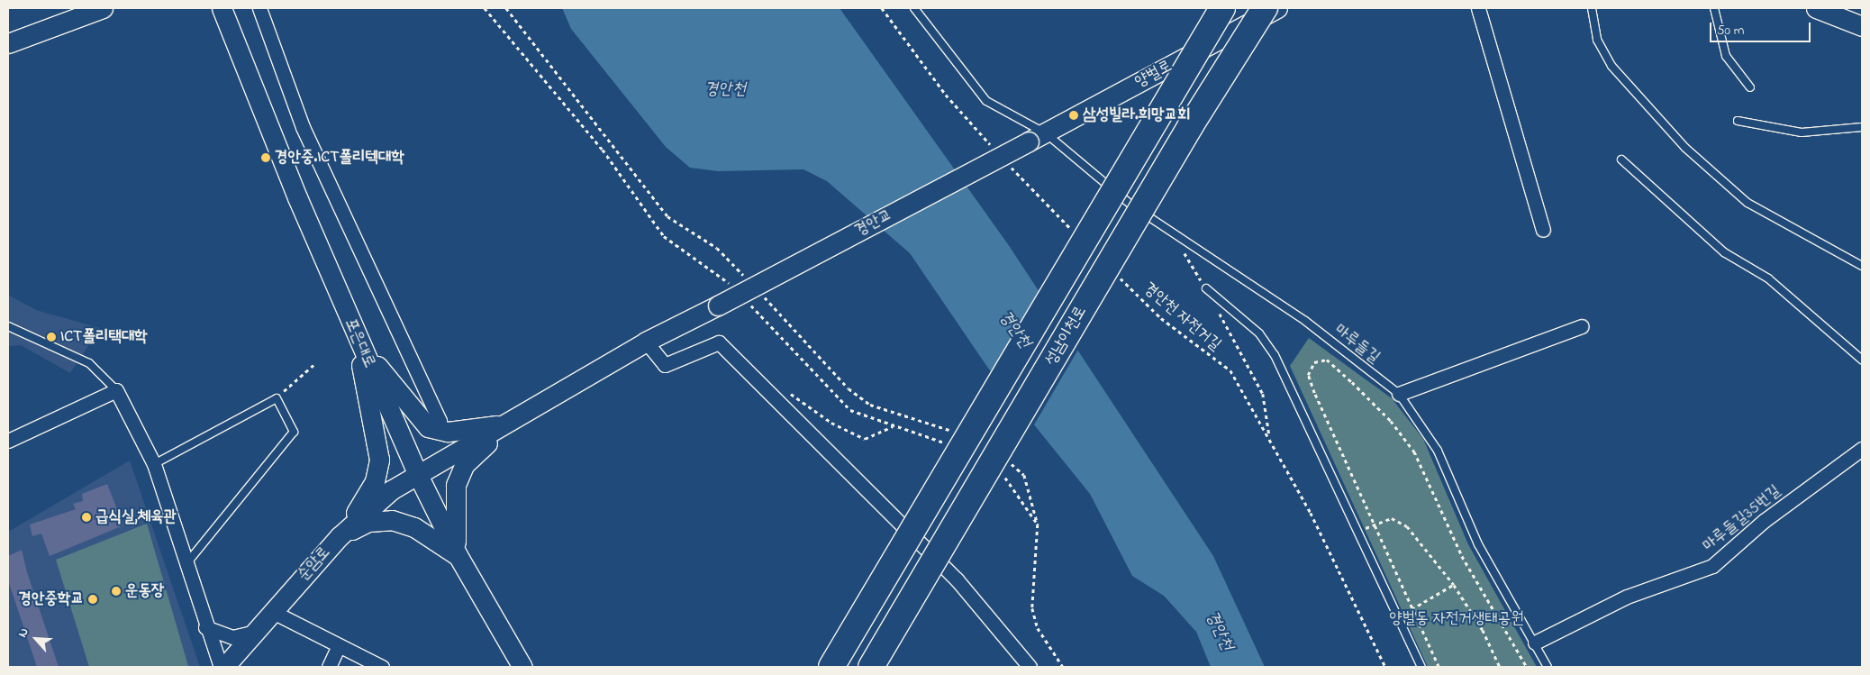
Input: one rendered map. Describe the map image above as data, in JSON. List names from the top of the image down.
{
  "streets": {
    "highway": ["성남이천로"],
    "street": [
      "양벌로",
      "경안교",
      "포은대로",
      "마루들길35번길",
      "순암로"
    ],
    "lane": ["마루들길"],
    "path": ["경안천 자전거길"]
  },
  "crossings": [
    ["양벌로", "경안교"],
    ["양벌로", "마루들길"],
    ["경안교", "마루들길"],
    ["경안교", "순암로"],
    ["포은대로", "순암로"],
    ["마루들길", "마루들길35번길"]
  ],
  "water": ["경안천"],
  "parks": ["양벌동 자전거생태공원"],
  "places": [
    "삼성빌라.희망교회",
    "경안중.ICT폴리텍대학",
    "ICT폴리택대학",
    "급식실,체육관",
    "운동장",
    "경안중학교"
  ],
  "scale_bar": "50 m",
  "north": "top left"
}
